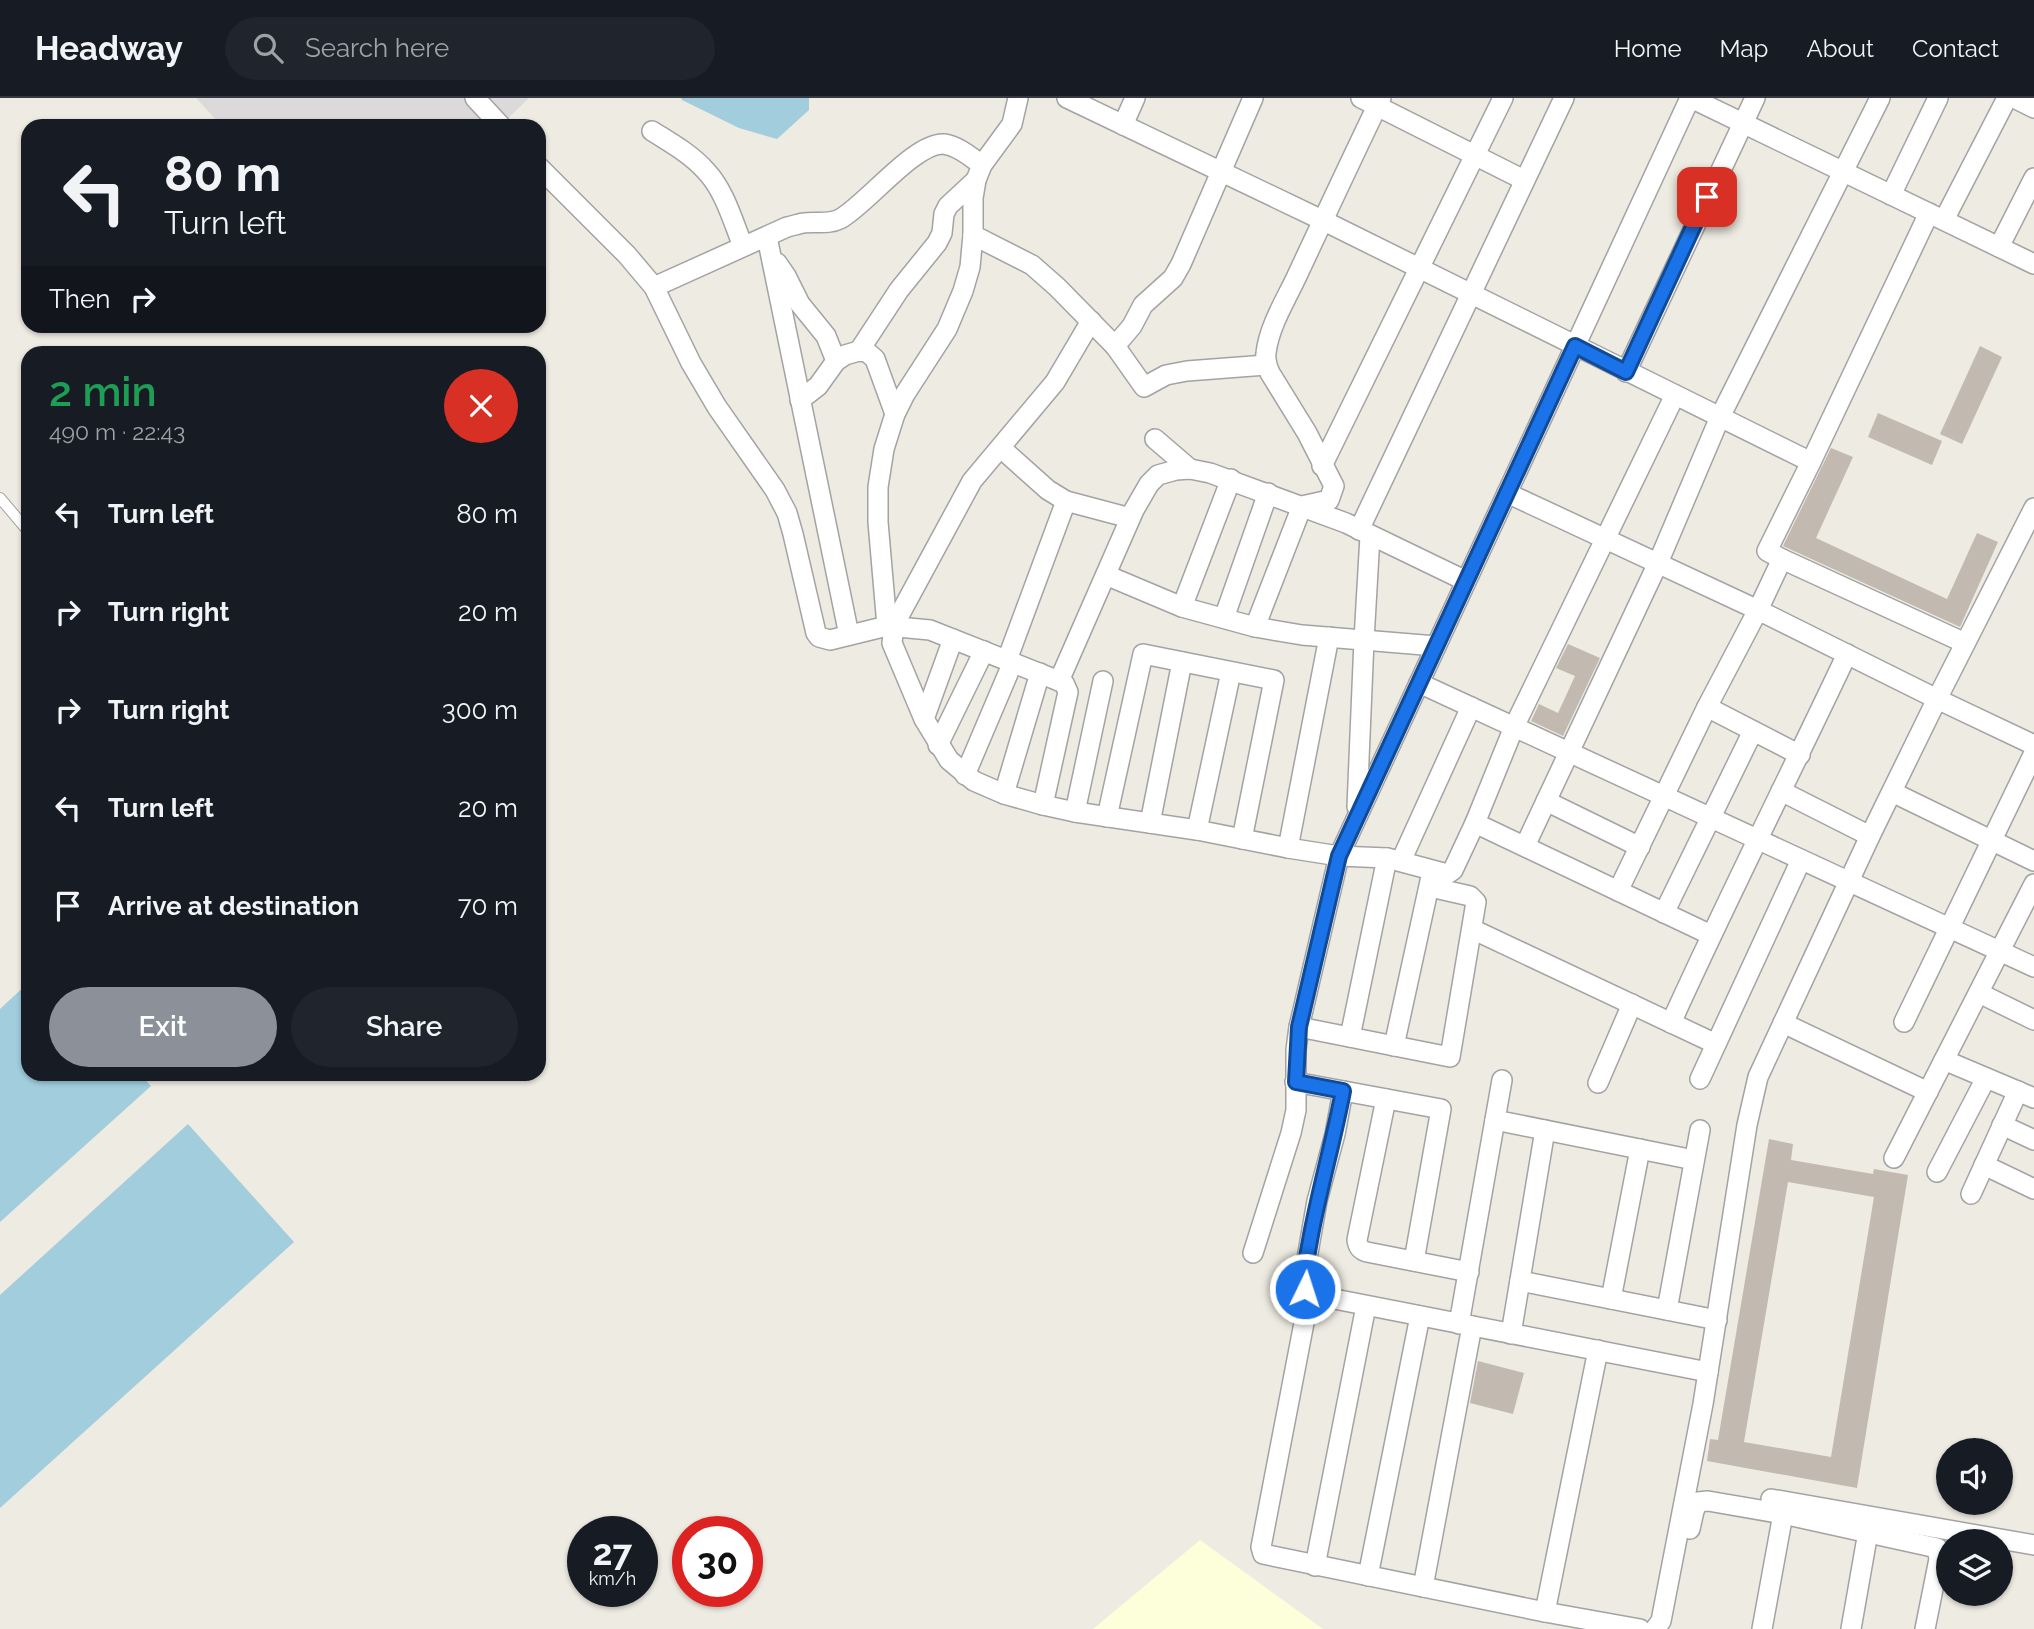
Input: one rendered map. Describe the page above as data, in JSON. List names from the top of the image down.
{
  "page": {
    "header": "Headway",
    "search": "Search here",
    "nav": [
      "Home",
      "Map",
      "About",
      "Contact"
    ],
    "turn": ["80 m", "Turn left"],
    "then": "Then",
    "heading": ["2 min", "490 m · 22:43"],
    "list": [
      {
        "name": "Turn left",
        "value": "80 m"
      },
      {
        "name": "Turn right",
        "value": "20 m"
      },
      {
        "name": "Turn right",
        "value": "300 m"
      },
      {
        "name": "Turn left",
        "value": "20 m"
      },
      {
        "name": "Arrive at destination",
        "value": "70 m"
      }
    ],
    "buttons": ["Exit", "Share"],
    "speed": "27 km/h",
    "limit": "30"
  }
}
